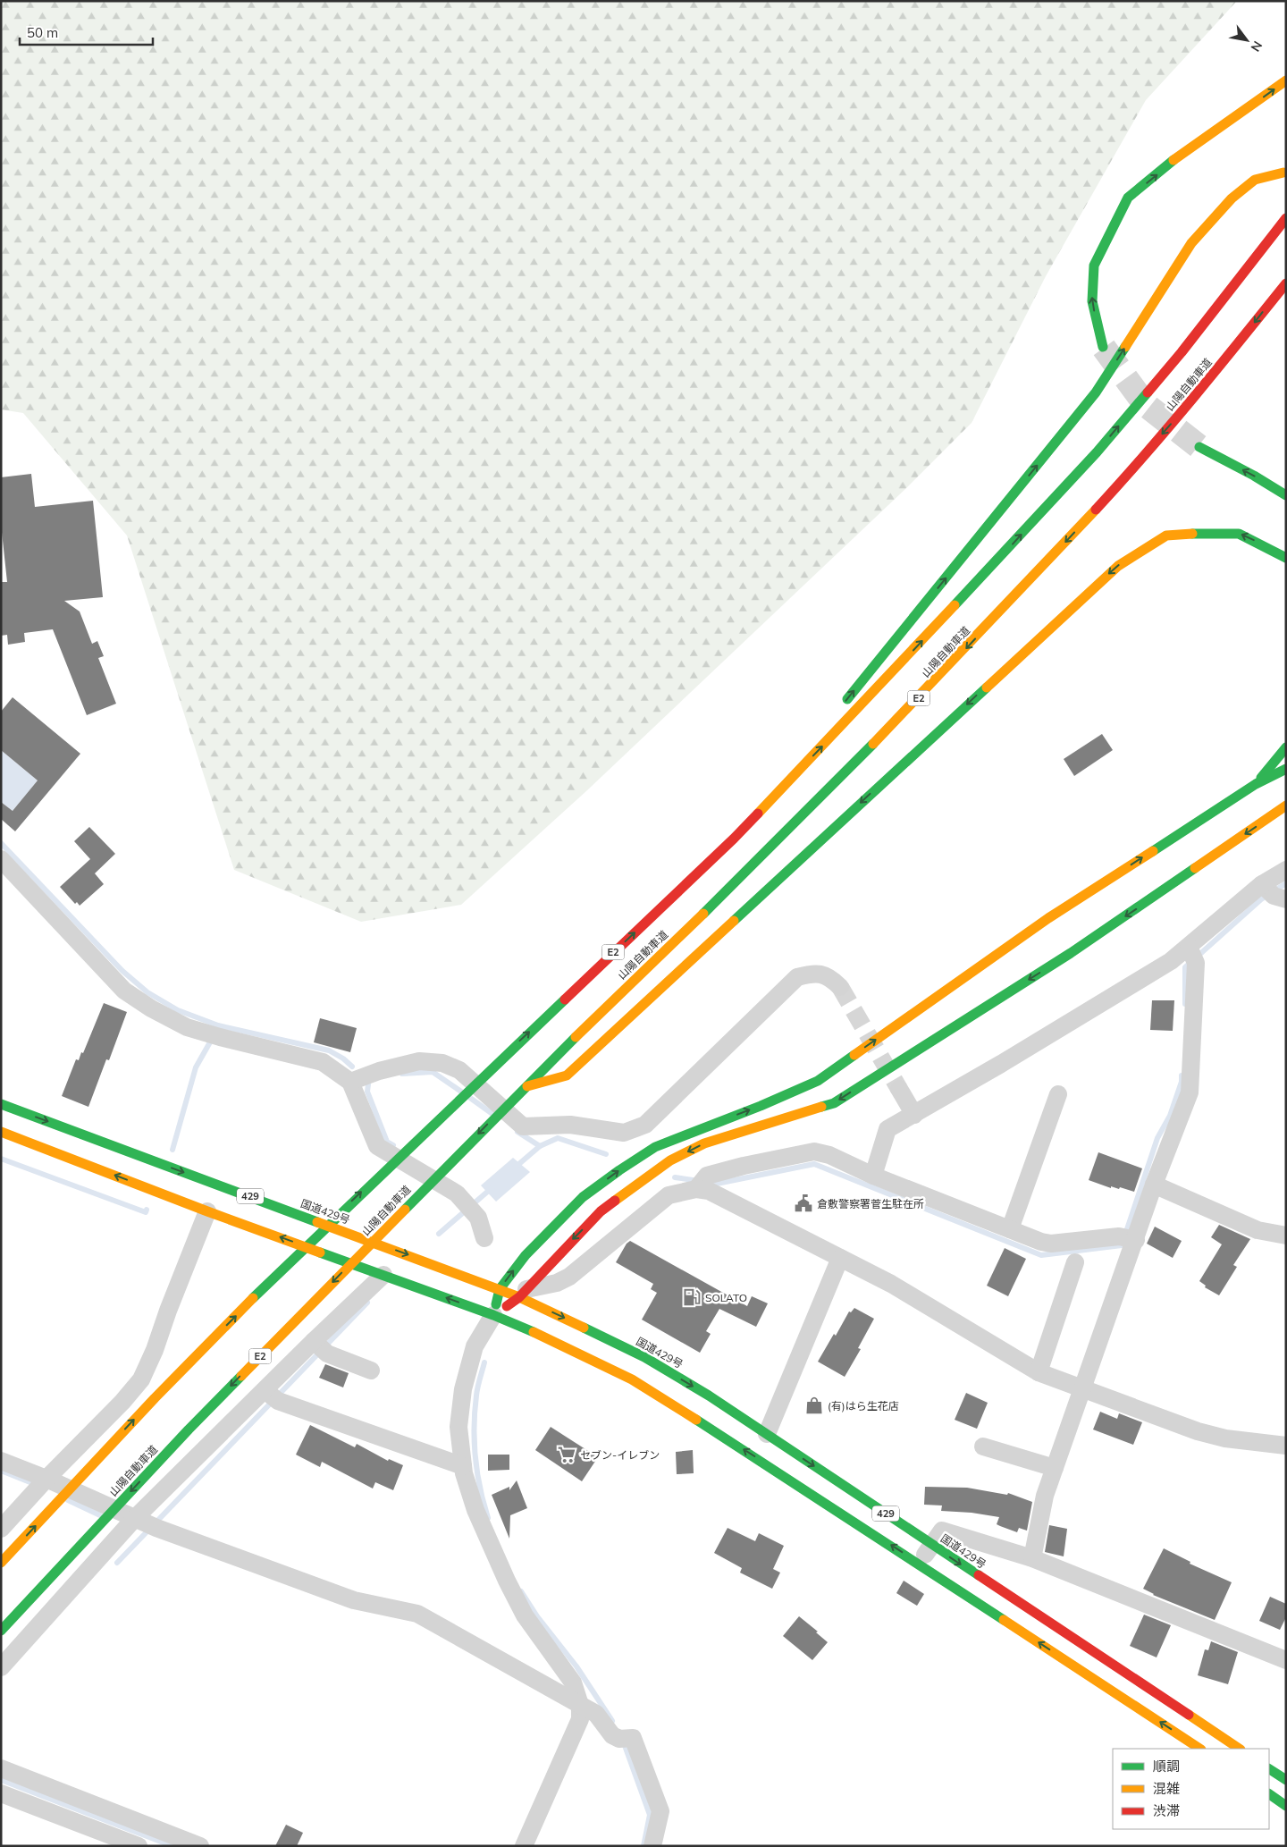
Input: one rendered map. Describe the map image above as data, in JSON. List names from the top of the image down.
{
  "streets": {
    "highway": [
      "山陽自動車道",
      "E2",
      "429",
      "国道429号"
    ]
  },
  "places": {
    "public building": ["倉敷警察署菅生駐在所"],
    "fuel station": ["SOLATO"],
    "shop": ["(有)はら生花店"],
    "supermarket": ["セブン-イレブン"]
  },
  "legend": ["順調", "混雑", "渋滞"],
  "scale_bar": "50 m",
  "north": "bottom right"
}
